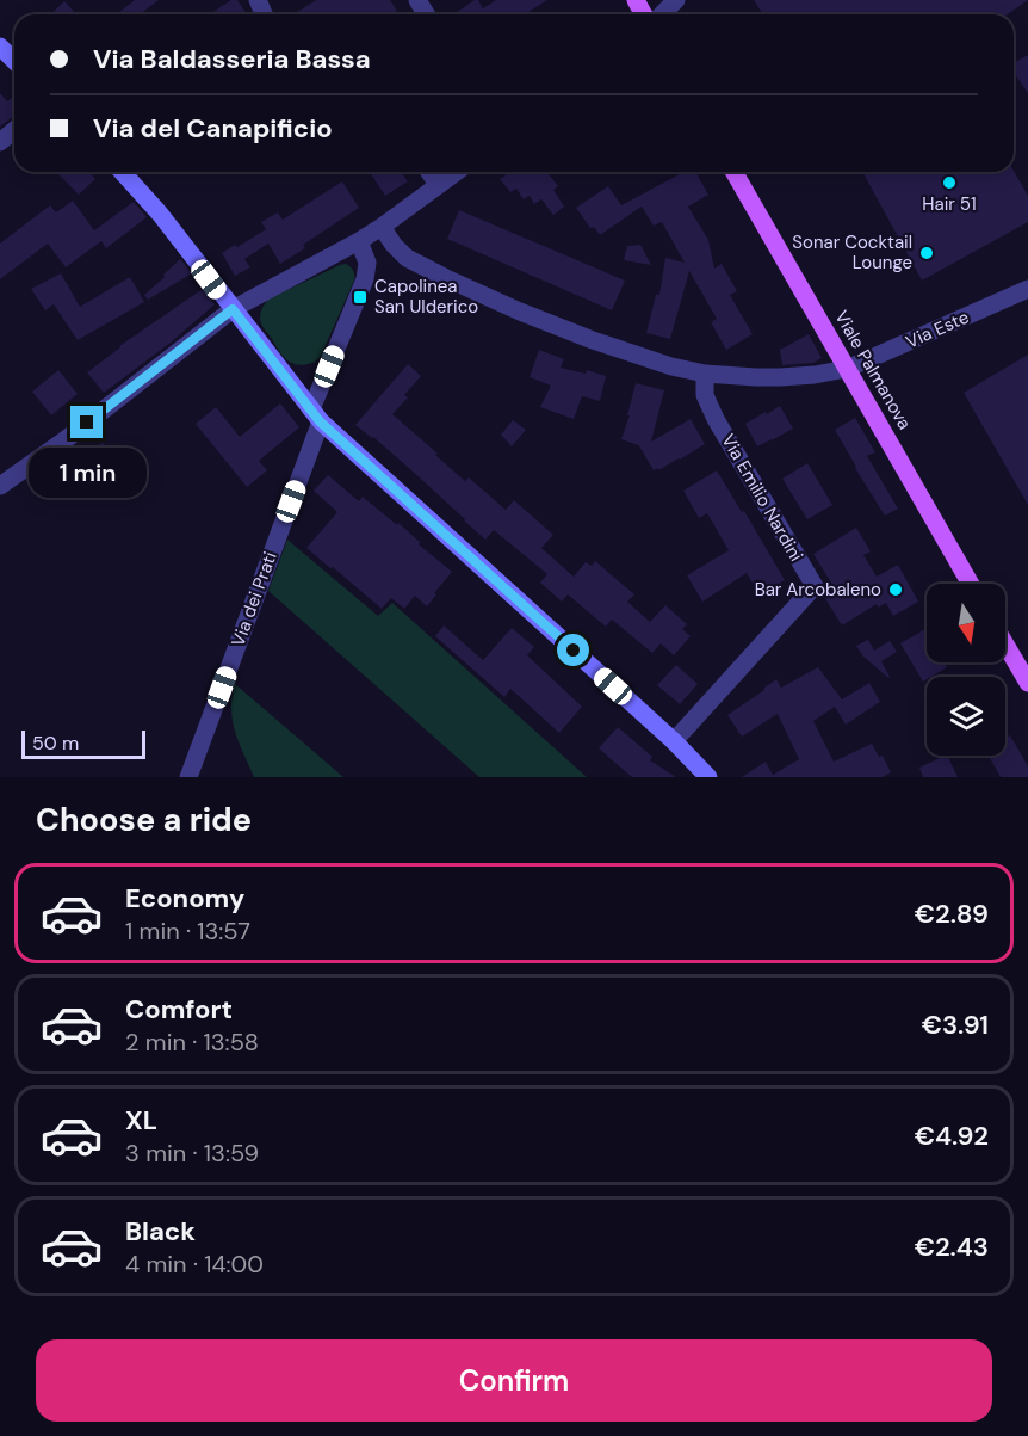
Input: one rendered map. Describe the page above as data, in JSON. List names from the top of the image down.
{
  "streets": {
    "main road": ["Viale Palmanova"],
    "street": ["Via Este", "Via Emilio Nardini", "Via dei Prati"]
  },
  "crossings": [
    ["Via Este", "Viale Palmanova"]
  ],
  "places": {
    "other": ["Hair 51", "Sonar Cocktail Lounge", "Bar Arcobaleno"],
    "transit": ["Capolinea San Ulderico"]
  },
  "scale_bar": "50 m",
  "north": "bottom",
  "page": {
    "banner": ["Via Baldasseria Bassa", "Via del Canapificio"],
    "bubble": "1 min",
    "scale": "50 m",
    "heading": "Choose a ride",
    "list": [
      {
        "name": "Economy",
        "note": "1 min · 13:57",
        "value": "€2.89"
      },
      {
        "name": "Comfort",
        "note": "2 min · 13:58",
        "value": "€3.91"
      },
      {
        "name": "XL",
        "note": "3 min · 13:59",
        "value": "€4.92"
      },
      {
        "name": "Black",
        "note": "4 min · 14:00",
        "value": "€2.43"
      }
    ],
    "buttons": "Confirm"
  }
}
